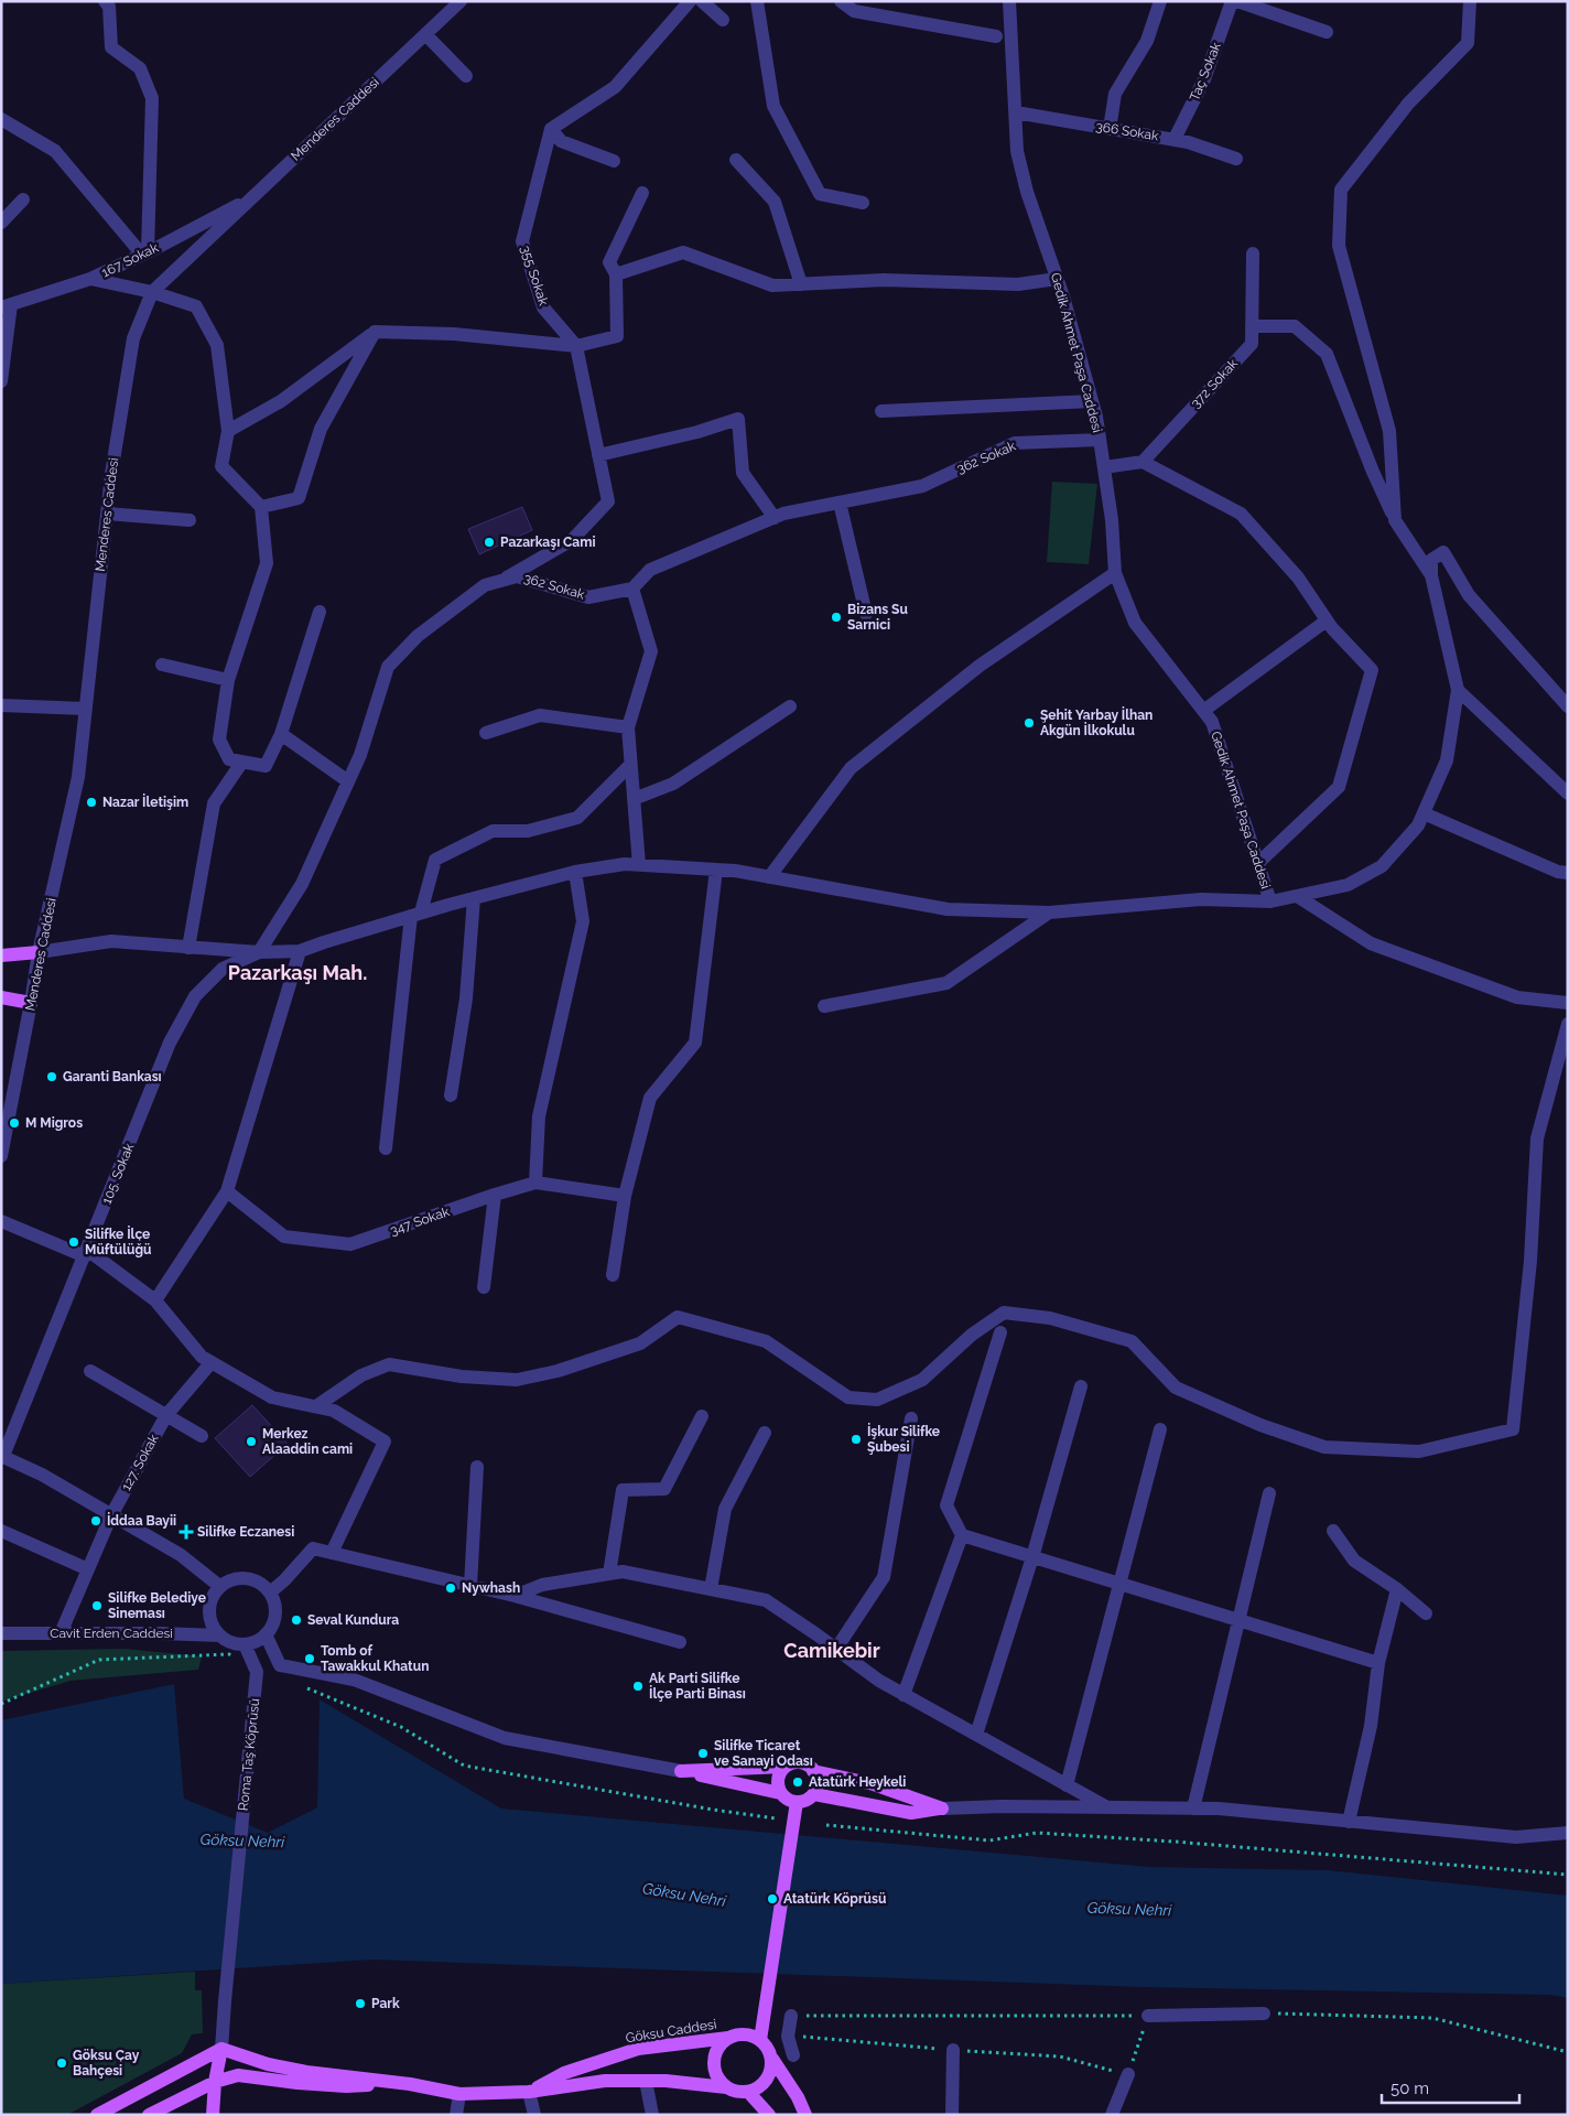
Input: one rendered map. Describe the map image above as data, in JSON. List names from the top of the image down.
{
  "streets": {
    "main road": ["Göksu Caddesi"],
    "street": [
      "Taç Sokak",
      "Menderes Caddesi",
      "366 Sokak",
      "167 Sokak",
      "355 Sokak",
      "Gedik Ahmet Paşa Caddesi",
      "372 Sokak",
      "362 Sokak",
      "105. Sokak",
      "347 Sokak",
      "127. Sokak",
      "Cavit Erden Caddesi",
      "Roma Taş Köprüsü"
    ]
  },
  "crossings": [
    ["Taç Sokak", "366 Sokak"],
    ["Menderes Caddesi", "167 Sokak"],
    ["366 Sokak", "Gedik Ahmet Paşa Caddesi"],
    ["355 Sokak", "362 Sokak"],
    ["Gedik Ahmet Paşa Caddesi", "362 Sokak"],
    ["362 Sokak", "105. Sokak"],
    ["127. Sokak", "Cavit Erden Caddesi"],
    ["Roma Taş Köprüsü", "Göksu Caddesi"]
  ],
  "districts": ["Pazarkaşı Mah.", "Camikebir"],
  "water": ["Göksu Nehri"],
  "places": {
    "other": [
      "Pazarkaşı Cami",
      "Bizans Su Sarnici",
      "Şehit Yarbay İlhan Akgün İlkokulu",
      "Nazar İletişim",
      "Garanti Bankası",
      "M Migros",
      "Silifke İlçe Müftülüğü",
      "İşkur Silifke Şubesi",
      "Merkez Alaaddin cami",
      "İddaa Bayii",
      "Nywhash",
      "Silifke Belediye Sineması",
      "Seval Kundura",
      "Tomb of Tawakkul Khatun",
      "Ak Parti Silifke İlçe Parti Binası",
      "Silifke Ticaret ve Sanayi Odası",
      "Atatürk Heykeli",
      "Atatürk Köprüsü",
      "Park",
      "Göksu Çay Bahçesi"
    ],
    "health": ["Silifke Eczanesi"]
  },
  "scale_bar": "50 m"
}
